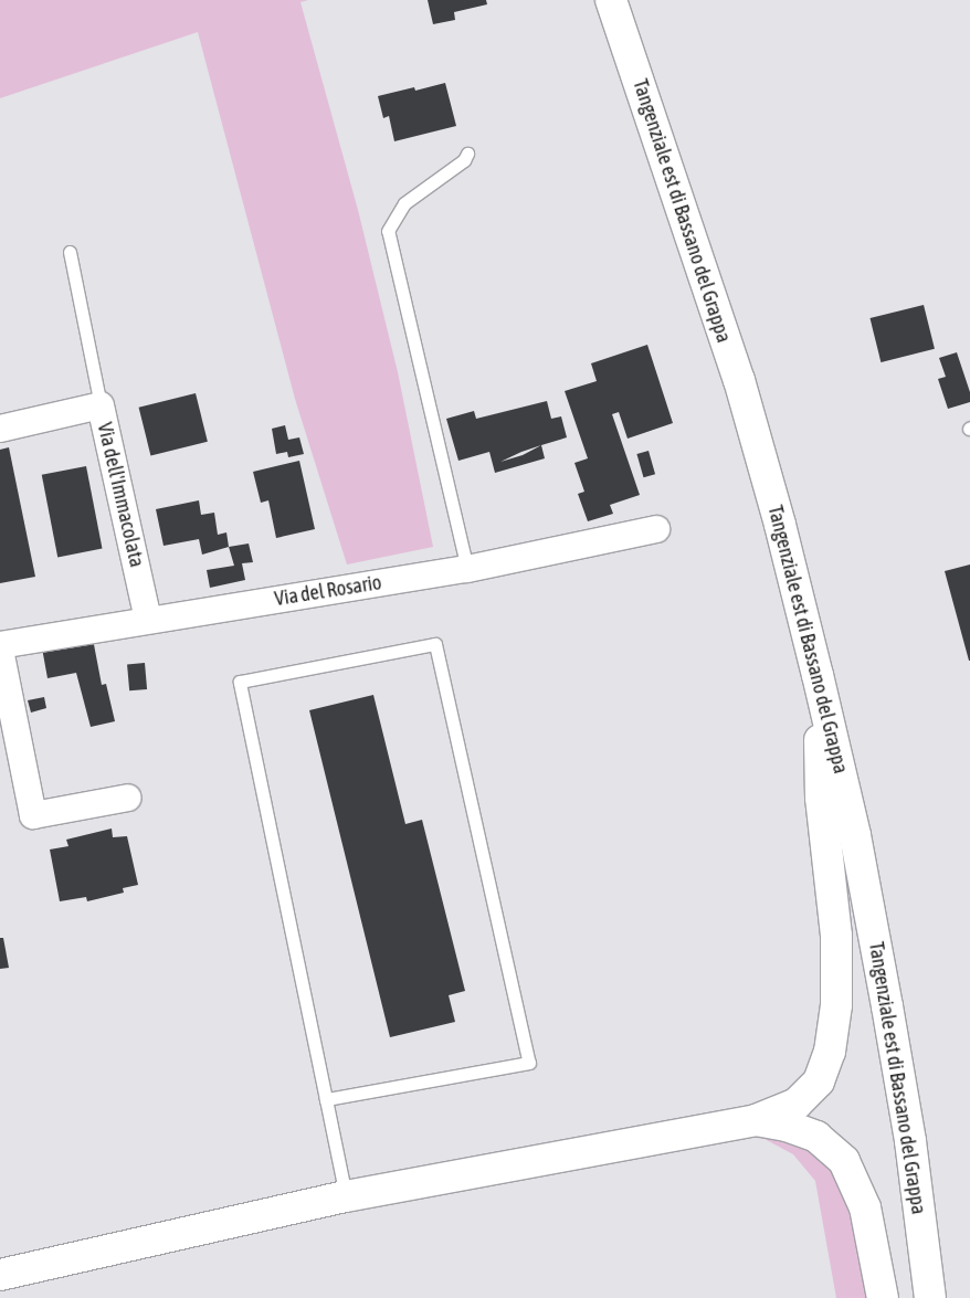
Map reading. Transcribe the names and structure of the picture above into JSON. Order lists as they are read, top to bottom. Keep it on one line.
{"streets":{"highway":["Tangenziale est di Bassano del Grappa"],"street":["Via dell'Immacolata","Via del Rosario"]},"crossings":[["Via dell'Immacolata","Via del Rosario"]]}
